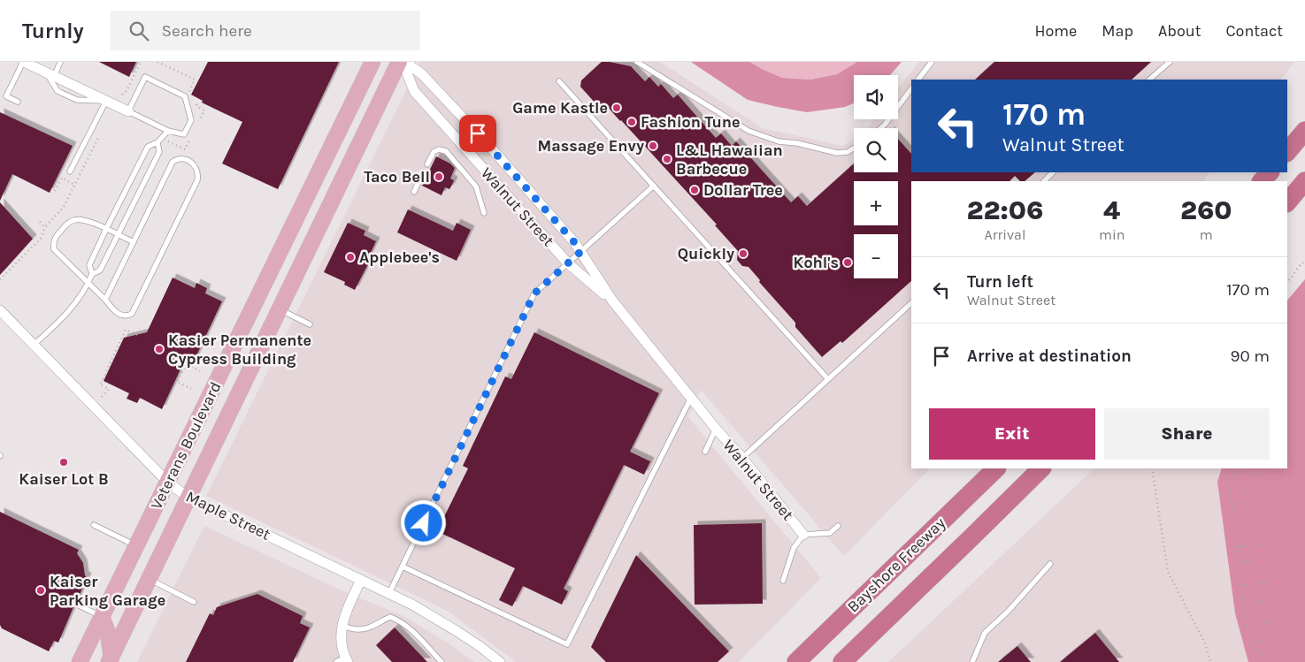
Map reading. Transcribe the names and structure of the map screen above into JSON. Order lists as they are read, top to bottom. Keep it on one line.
{"streets":{"highway":["Bayshore Freeway"],"main road":["Veterans Boulevard"],"street":["Walnut Street","Maple Street"]},"crossings":[["Walnut Street","Veterans Boulevard"],["Veterans Boulevard","Maple Street"]],"places":["Game Kastle","Fashion Tune","Massage Envy","L&L Hawaiian Barbecue","Taco Bell","Dollar Tree","Quickly","Applebee's","Kohl's","Kasier Permanente Cypress Building","Kaiser Lot B","Kaiser Parking Garage"],"page":{"header":"Turnly","search":"Search here","nav":["Home","Map","About","Contact"],"map_buttons":["+","−"],"turn":["170 m","Walnut Street"],"eta":["22:06","Arrival","4","min","260","m"],"list":[{"name":"Turn left","note":"Walnut Street","value":"170 m"},{"name":"Arrive at destination","value":"90 m"}],"buttons":["Exit","Share"]}}
